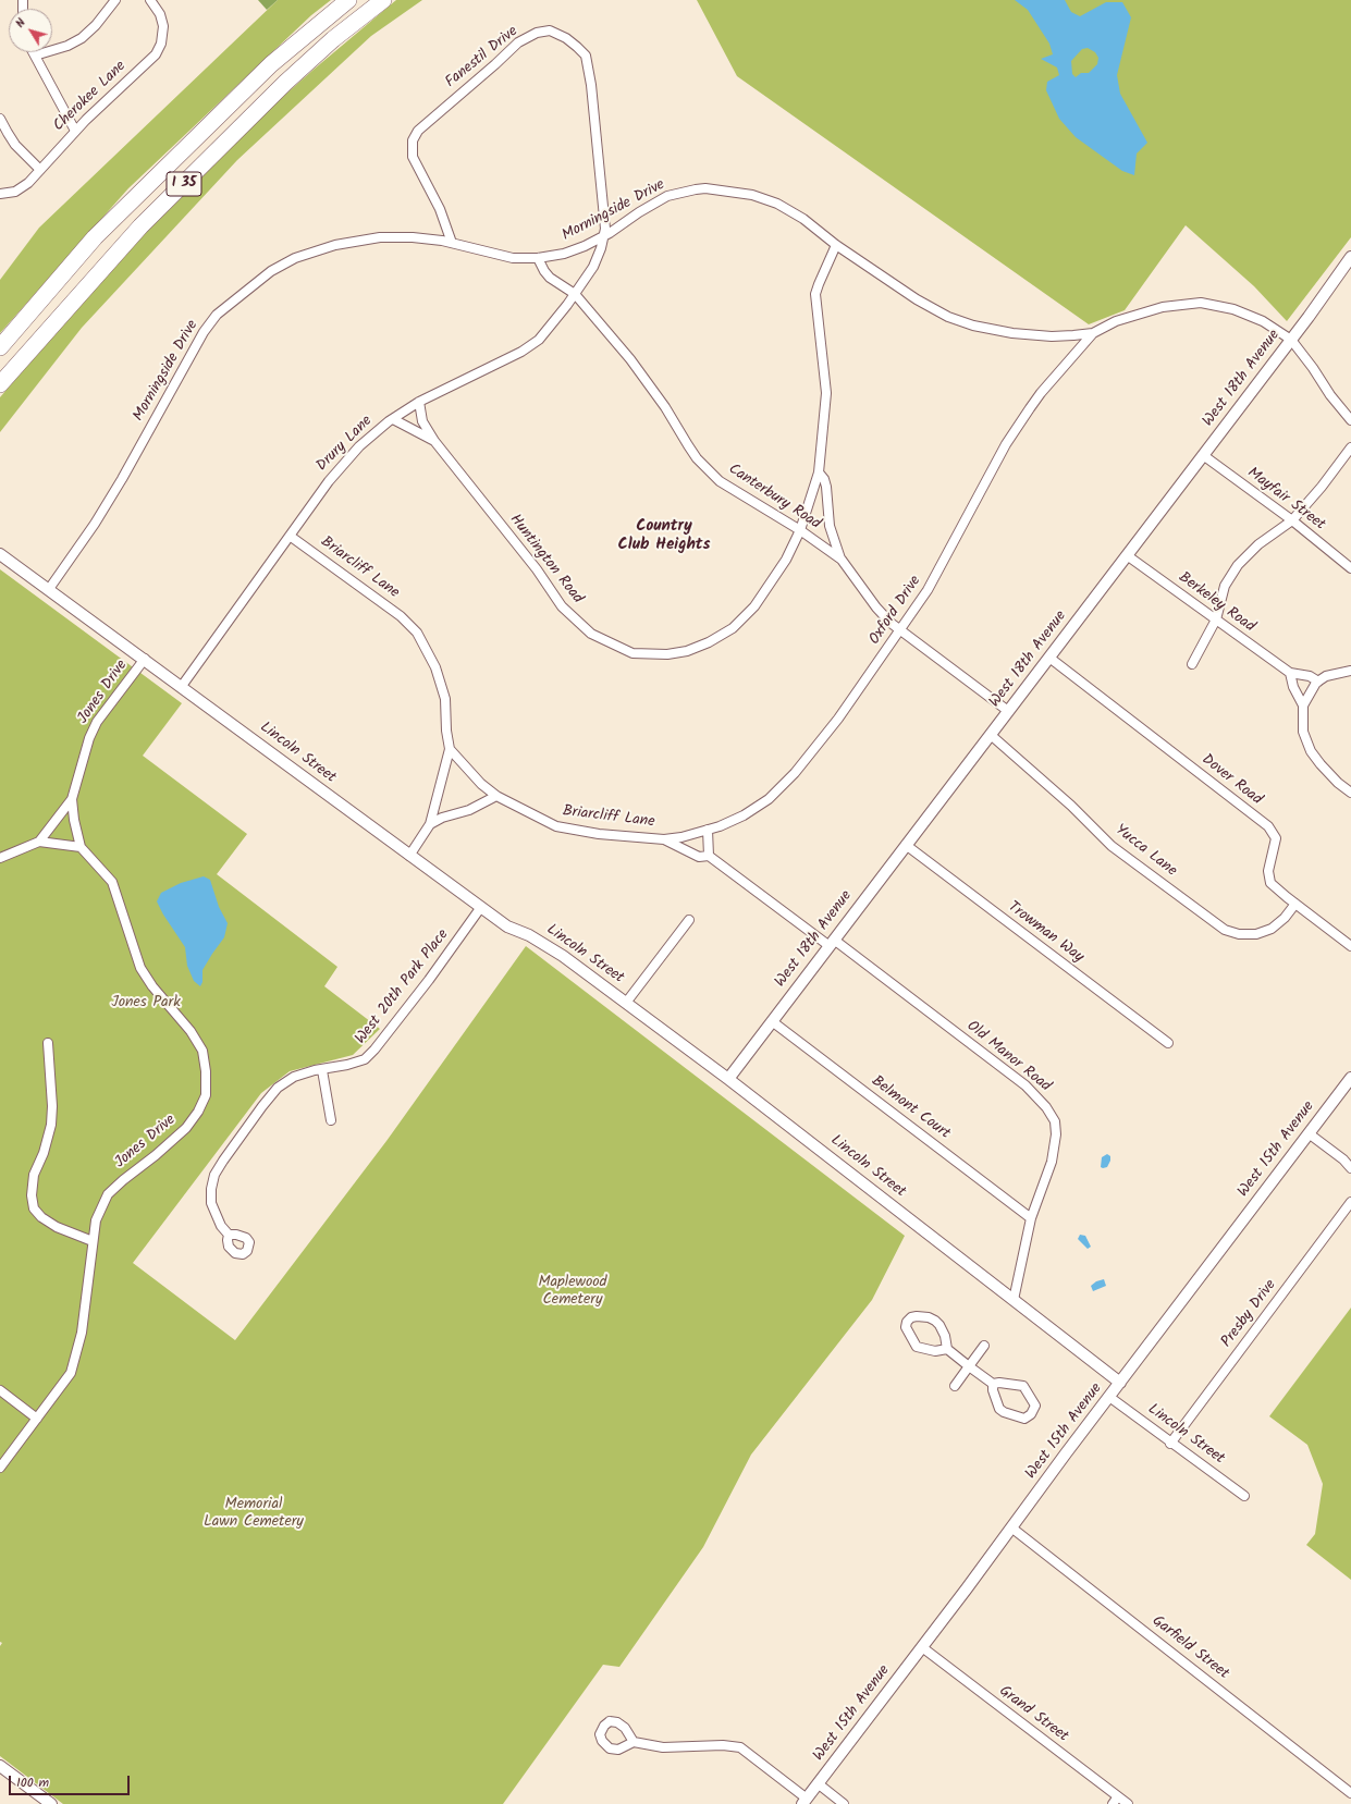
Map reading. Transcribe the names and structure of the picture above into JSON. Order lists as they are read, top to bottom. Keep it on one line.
{"streets":{"highway":["I 35"],"street":["Fanestil Drive","Cherokee Lane","Morningside Drive","West 18th Avenue","Drury Lane","Canterbury Road","Mayfair Street","Huntington Road","Briarcliff Lane","Berkeley Road","Oxford Drive","Jones Drive","Lincoln Street","Dover Road","Yucca Lane","Trowman Way","West 20th Park Place","Old Manor Road","Belmont Court","West 15th Avenue","Presby Drive","Garfield Street","Grand Street"]},"crossings":[["Fanestil Drive","Morningside Drive"],["Fanestil Drive","Drury Lane"],["Morningside Drive","West 18th Avenue"],["Morningside Drive","Drury Lane"],["Morningside Drive","Canterbury Road"],["Morningside Drive","Huntington Road"],["Morningside Drive","Oxford Drive"],["Morningside Drive","Lincoln Street"],["West 18th Avenue","Canterbury Road"],["West 18th Avenue","Mayfair Street"],["West 18th Avenue","Briarcliff Lane"],["West 18th Avenue","Berkeley Road"],["West 18th Avenue","Lincoln Street"],["West 18th Avenue","Dover Road"],["West 18th Avenue","Yucca Lane"],["West 18th Avenue","Trowman Way"],["West 18th Avenue","Old Manor Road"],["West 18th Avenue","Belmont Court"],["Drury Lane","Canterbury Road"],["Drury Lane","Huntington Road"],["Drury Lane","Briarcliff Lane"],["Drury Lane","Lincoln Street"],["Canterbury Road","Huntington Road"],["Canterbury Road","Oxford Drive"],["Briarcliff Lane","Oxford Drive"],["Briarcliff Lane","Old Manor Road"],["Jones Drive","Lincoln Street"],["Lincoln Street","West 20th Park Place"],["Lincoln Street","Old Manor Road"],["Lincoln Street","West 15th Avenue"],["Lincoln Street","Presby Drive"],["Dover Road","Yucca Lane"],["Old Manor Road","Belmont Court"],["West 15th Avenue","Garfield Street"],["West 15th Avenue","Grand Street"]],"districts":["Country Club Heights"],"parks":["Jones Park","Maplewood Cemetery","Memorial Lawn Cemetery"],"scale_bar":"100 m","north":"top left"}
